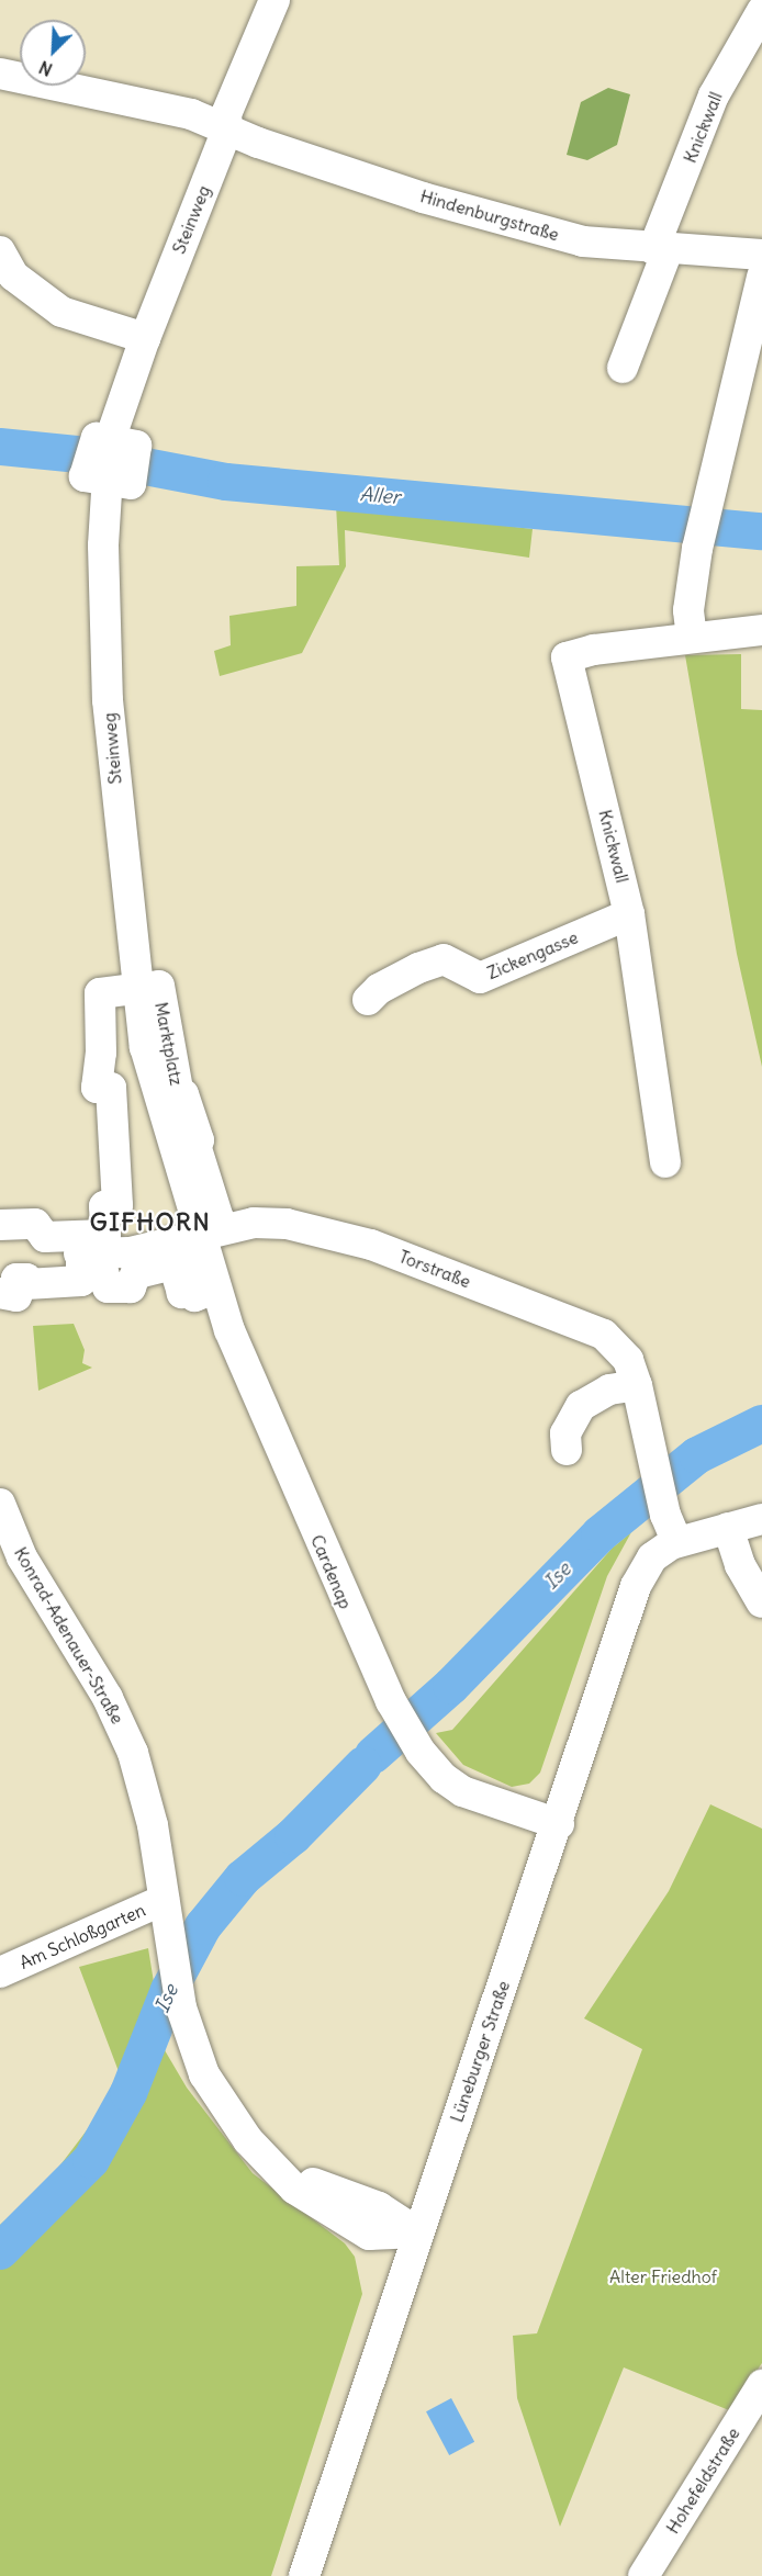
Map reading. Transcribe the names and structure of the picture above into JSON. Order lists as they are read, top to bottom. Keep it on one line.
{"streets":{"street":["Knickwall","Hindenburgstraße","Steinweg","Zickengasse","Marktplatz","Torstraße","Cardenap","Konrad-Adenauer-Straße","Am Schloßgarten","Lüneburger Straße","Hohefeldstraße"]},"crossings":[["Knickwall","Hindenburgstraße"],["Knickwall","Zickengasse"],["Hindenburgstraße","Steinweg"],["Steinweg","Marktplatz"],["Steinweg","Torstraße"],["Steinweg","Cardenap"],["Torstraße","Cardenap"],["Torstraße","Lüneburger Straße"],["Cardenap","Lüneburger Straße"],["Konrad-Adenauer-Straße","Am Schloßgarten"],["Konrad-Adenauer-Straße","Lüneburger Straße"]],"districts":["GIFHORN"],"water":["Aller","Ise"],"parks":["Alter Friedhof"],"north":"bottom left"}
